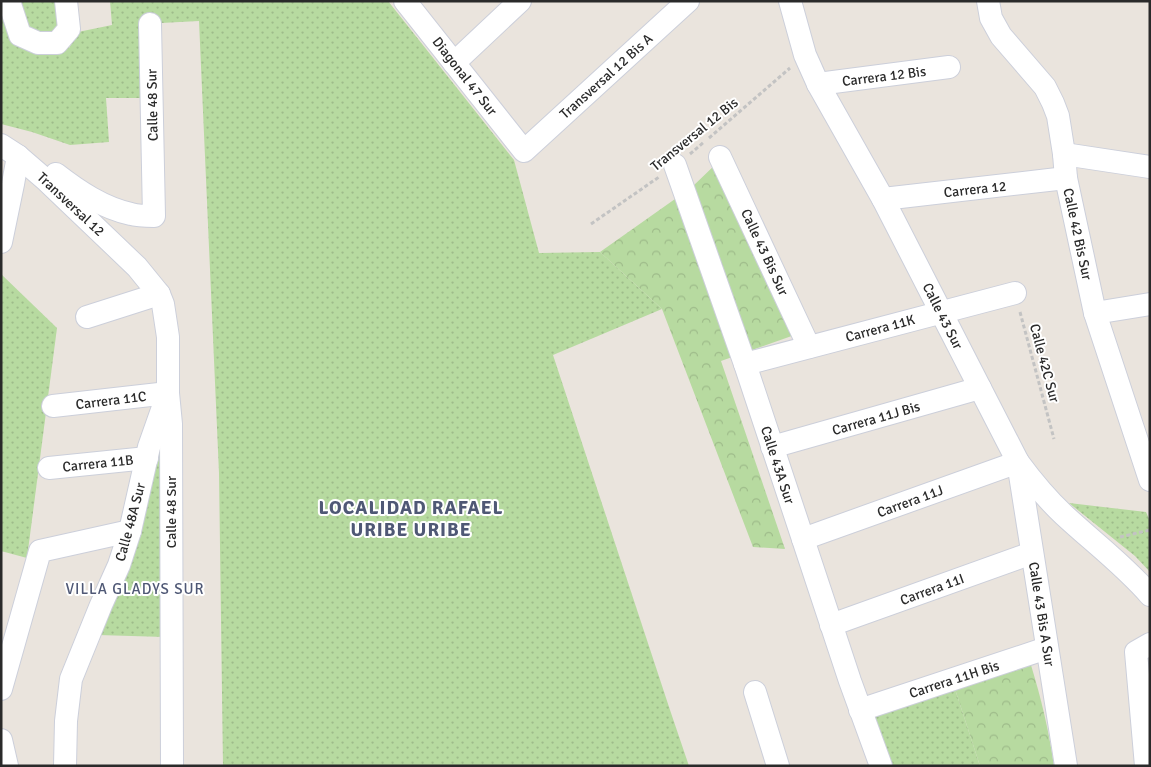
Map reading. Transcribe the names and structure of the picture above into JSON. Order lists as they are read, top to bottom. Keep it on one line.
{"streets":{"street":["Diagonal 47 Sur","Transversal 12 Bis A","Carrera 12 Bis","Calle 48 Sur","Carrera 12","Transversal 12","Calle 42 Bis Sur","Calle 43 Bis Sur","Calle 43 Sur","Carrera 11K","Carrera 11C","Carrera 11J Bis","Carrera 11B","Calle 43A Sur","Carrera 11J","Calle 48A Sur","Carrera 11I","Calle 43 Bis A Sur","Carrera 11H Bis"],"path":["Transversal 12 Bis","Calle 42C Sur"]},"crossings":[["Diagonal 47 Sur","Transversal 12 Bis A"],["Carrera 12 Bis","Calle 43 Sur"],["Calle 48 Sur","Transversal 12"],["Calle 48 Sur","Carrera 11C"],["Calle 48 Sur","Calle 48A Sur"],["Transversal 12 Bis","Calle 43 Sur"],["Transversal 12 Bis","Calle 43A Sur"],["Carrera 12","Calle 42 Bis Sur"],["Carrera 12","Calle 43 Sur"],["Calle 43 Bis Sur","Carrera 11K"],["Calle 43 Sur","Carrera 11K"],["Calle 43 Sur","Carrera 11J Bis"],["Calle 43 Sur","Carrera 11J"],["Calle 43 Sur","Calle 43 Bis A Sur"],["Carrera 11K","Calle 42C Sur"],["Carrera 11K","Calle 43A Sur"],["Carrera 11C","Calle 48A Sur"],["Carrera 11J Bis","Calle 43A Sur"],["Carrera 11B","Calle 48A Sur"],["Calle 43A Sur","Carrera 11J"],["Calle 43A Sur","Carrera 11I"],["Calle 43A Sur","Carrera 11H Bis"],["Carrera 11J","Calle 43 Bis A Sur"],["Carrera 11I","Calle 43 Bis A Sur"],["Calle 43 Bis A Sur","Carrera 11H Bis"]],"districts":["LOCALIDAD RAFAEL URIBE URIBE","VILLA GLADYS SUR"]}
